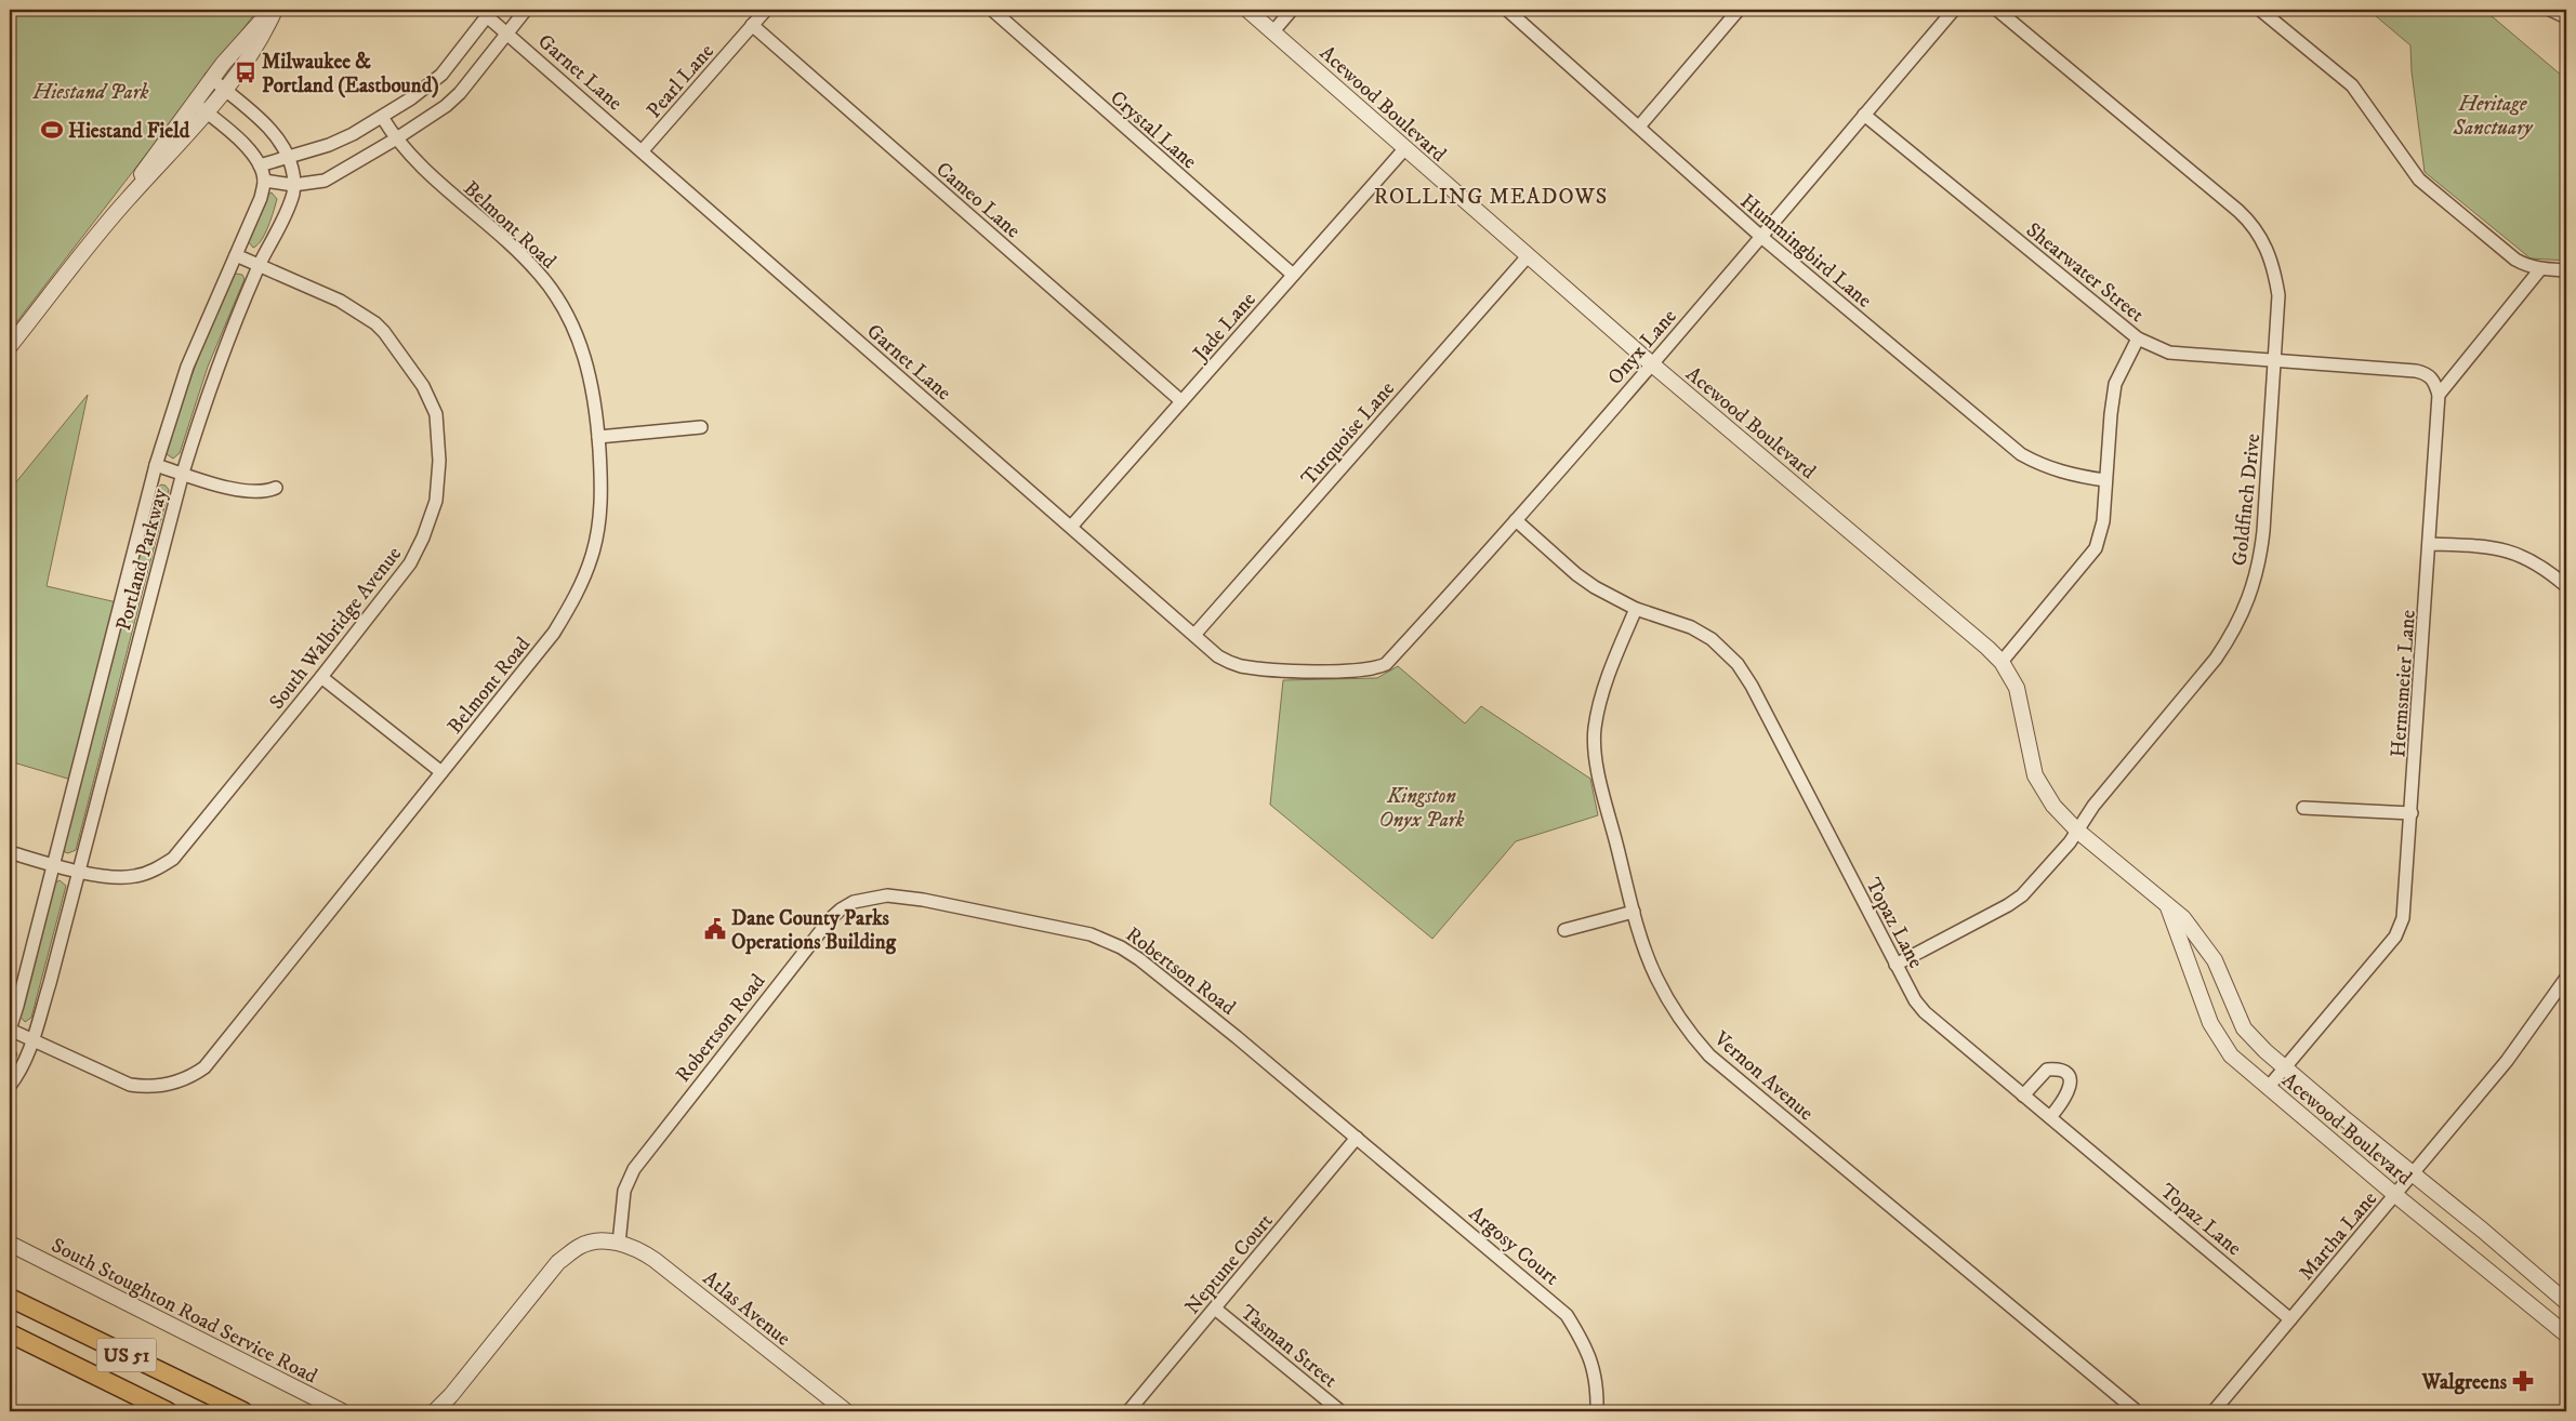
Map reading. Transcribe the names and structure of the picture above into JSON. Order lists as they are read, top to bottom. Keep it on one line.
{"streets":{"main road":["US 51"],"street":["Garnet Lane","Pearl Lane","Acewood Boulevard","Crystal Lane","Cameo Lane","Belmont Road","Hummingbird Lane","Shearwater Street","Jade Lane","Onyx Lane","Turquoise Lane","Goldfinch Drive","Portland Parkway","South Walbridge Avenue","Hermsmeier Lane","Topaz Lane","Robertson Road","Vernon Avenue","Martha Lane","Argosy Court","Neptune Court","Atlas Avenue","South Stoughton Road Service Road","Tasman Street"]},"crossings":[["Garnet Lane","Pearl Lane"],["Garnet Lane","Jade Lane"],["Garnet Lane","Onyx Lane"],["Garnet Lane","Turquoise Lane"],["Pearl Lane","Cameo Lane"],["Acewood Boulevard","Jade Lane"],["Acewood Boulevard","Onyx Lane"],["Acewood Boulevard","Turquoise Lane"],["Acewood Boulevard","Goldfinch Drive"],["Acewood Boulevard","Hermsmeier Lane"],["Acewood Boulevard","Martha Lane"],["Crystal Lane","Jade Lane"],["Cameo Lane","Jade Lane"],["Belmont Road","Portland Parkway"],["Hummingbird Lane","Onyx Lane"],["Shearwater Street","Onyx Lane"],["Shearwater Street","Goldfinch Drive"],["Shearwater Street","Hermsmeier Lane"],["Onyx Lane","Topaz Lane"],["Goldfinch Drive","Topaz Lane"],["Portland Parkway","South Walbridge Avenue"],["Topaz Lane","Vernon Avenue"],["Topaz Lane","Martha Lane"],["Robertson Road","Argosy Court"],["Robertson Road","Neptune Court"],["Robertson Road","Atlas Avenue"],["Argosy Court","Neptune Court"],["Neptune Court","Tasman Street"]],"districts":["ROLLING MEADOWS"],"parks":["Hiestand Park","Heritage Sanctuary","Kingston Onyx Park"],"places":{"bus stop":["Milwaukee & Portland (Eastbound)"],"sports":["Hiestand Field"],"public building":["Dane County Parks Operations Building"],"pharmacy":["Walgreens"]}}
